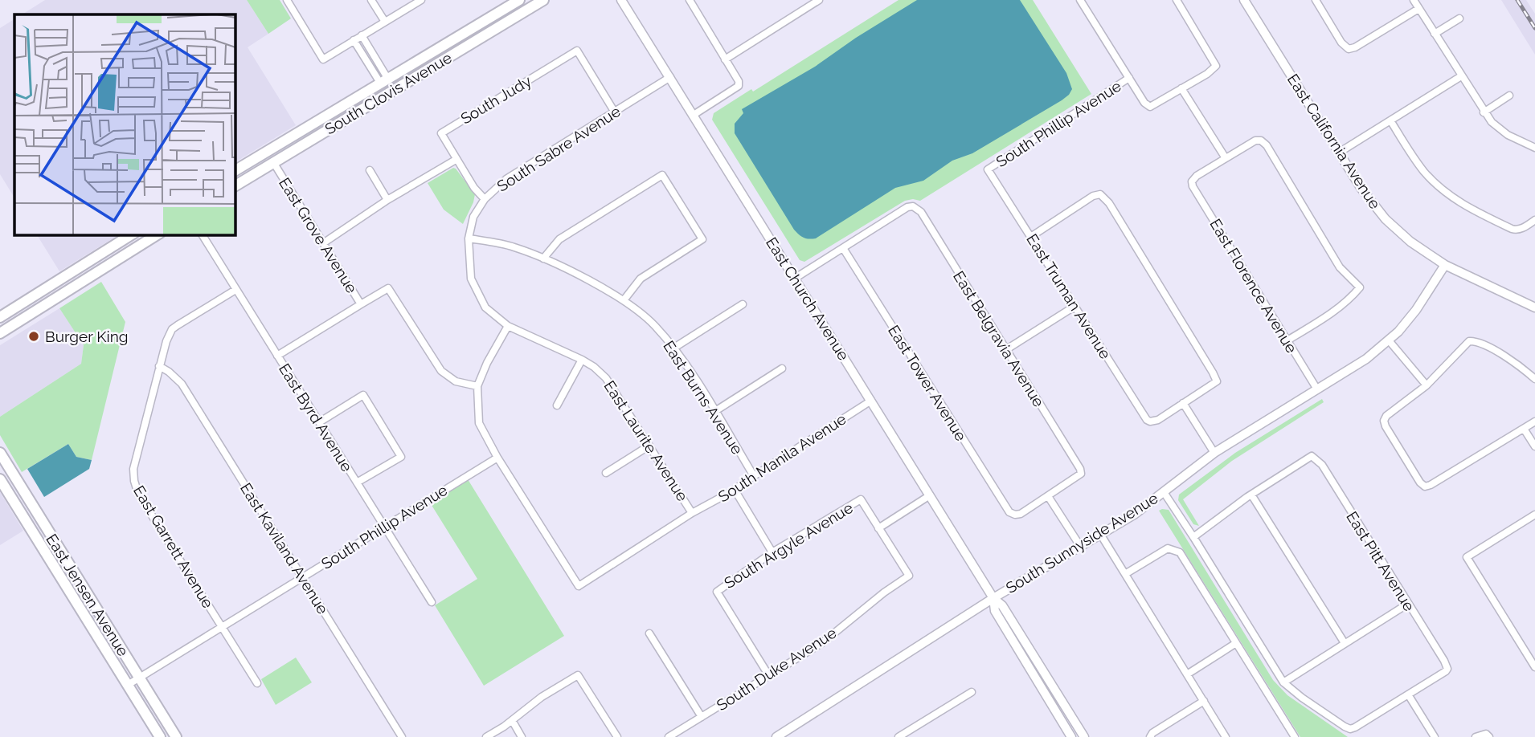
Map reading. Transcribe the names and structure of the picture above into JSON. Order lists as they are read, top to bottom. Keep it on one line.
{"streets":{"main road":["South Clovis Avenue","East Jensen Avenue"],"street":["South Judy","South Phillip Avenue","East California Avenue","South Sabre Avenue","East Grove Avenue","East Florence Avenue","East Truman Avenue","East Church Avenue","East Belgravia Avenue","East Tower Avenue","East Burns Avenue","East Byrd Avenue","East Laurite Avenue","South Manila Avenue","South Sunnyside Avenue","South Argyle Avenue","East Garrett Avenue","East Kaviland Avenue","East Pitt Avenue","South Duke Avenue"]},"crossings":[["South Clovis Avenue","East Grove Avenue"],["South Judy","South Sabre Avenue"],["South Phillip Avenue","East Truman Avenue"],["South Phillip Avenue","East Byrd Avenue"],["South Phillip Avenue","South Manila Avenue"],["South Phillip Avenue","East Garrett Avenue"],["South Phillip Avenue","East Kaviland Avenue"],["South Phillip Avenue","East Jensen Avenue"],["East California Avenue","South Sunnyside Avenue"],["South Sabre Avenue","East Church Avenue"],["South Sabre Avenue","East Burns Avenue"],["South Sabre Avenue","East Laurite Avenue"],["East Florence Avenue","South Sunnyside Avenue"],["East Church Avenue","South Manila Avenue"],["East Church Avenue","South Sunnyside Avenue"],["East Belgravia Avenue","East Tower Avenue"],["East Burns Avenue","East Laurite Avenue"],["East Burns Avenue","South Manila Avenue"],["East Byrd Avenue","East Garrett Avenue"],["East Laurite Avenue","South Manila Avenue"],["South Argyle Avenue","South Duke Avenue"],["East Garrett Avenue","East Kaviland Avenue"]],"places":["Burger King"]}
